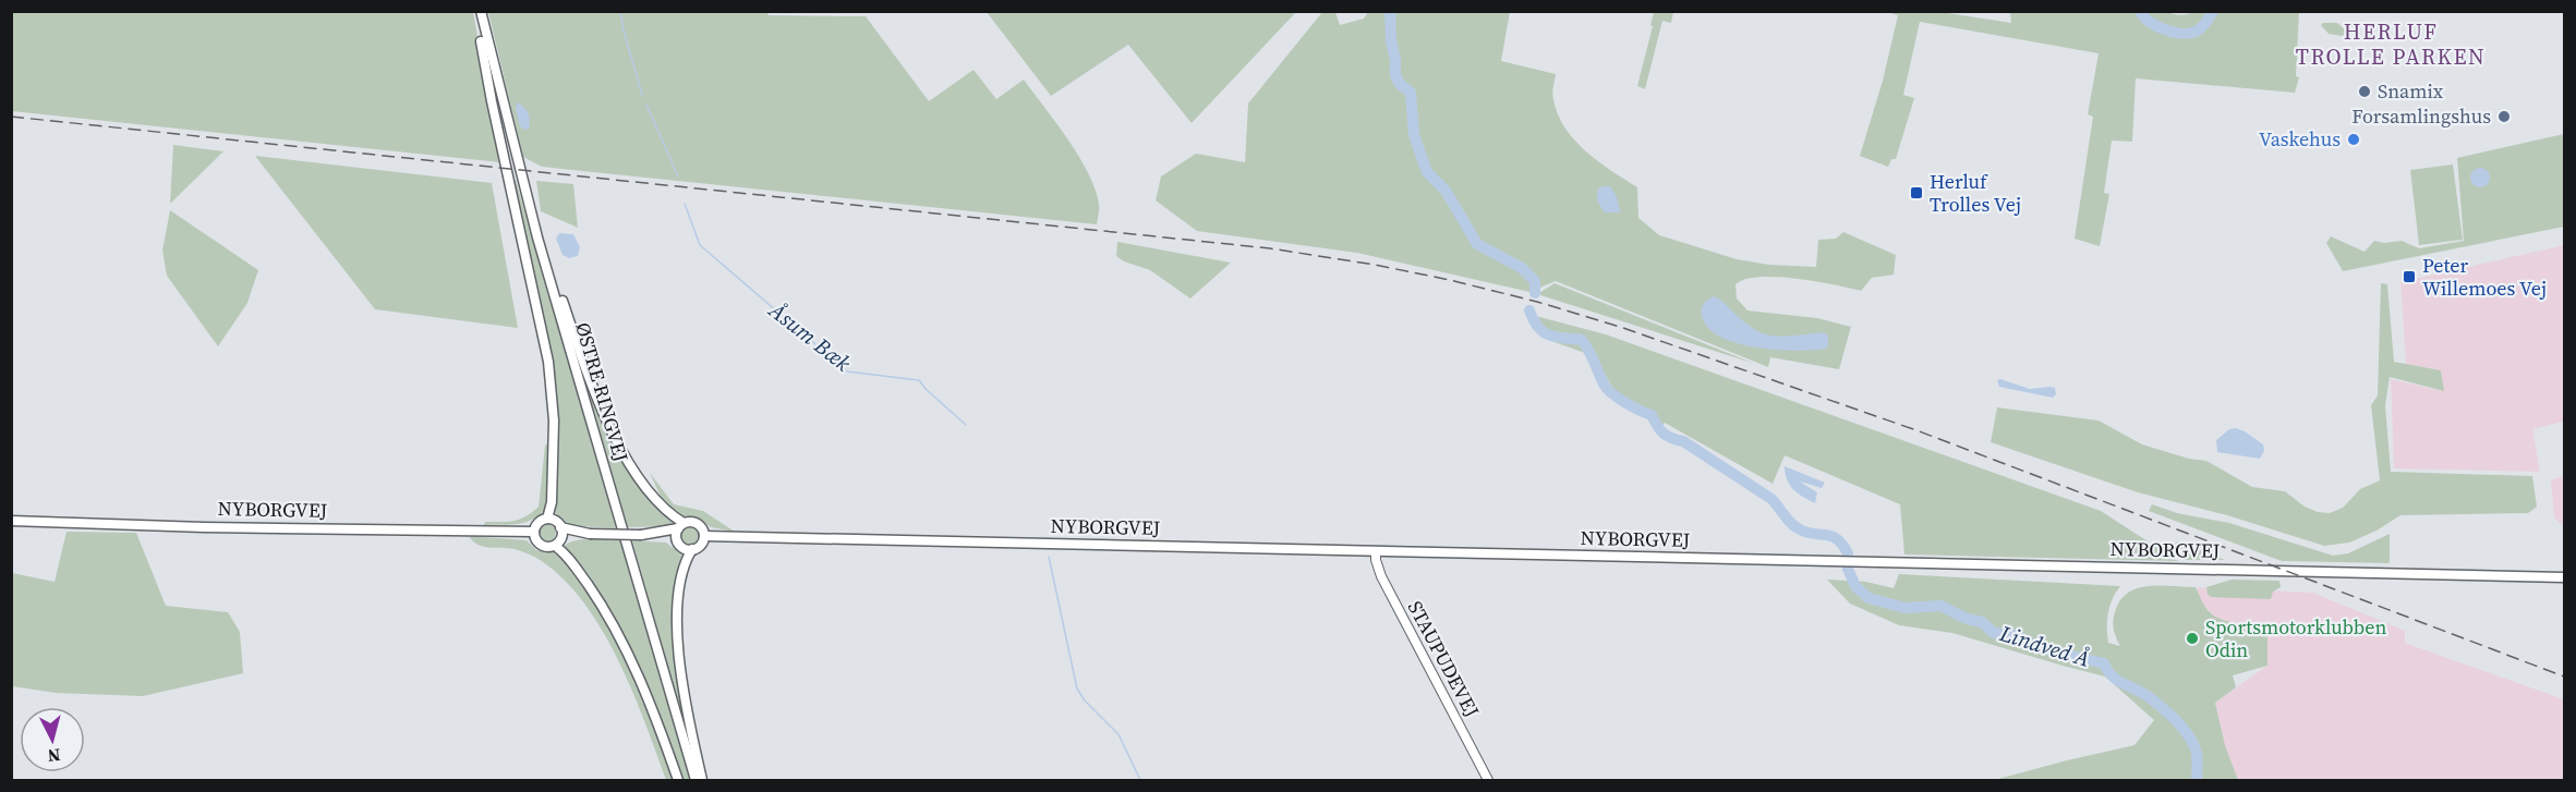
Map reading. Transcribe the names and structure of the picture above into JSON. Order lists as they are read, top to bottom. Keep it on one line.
{"streets":{"main road":["ØSTRE RINGVEJ","NYBORGVEJ"],"street":["STAUPUDEVEJ"]},"crossings":[["NYBORGVEJ","STAUPUDEVEJ"]],"districts":["HERLUF TROLLE PARKEN"],"water":["Åsum Bæk","Lindved Å"],"places":{"other":["Snamix","Forsamlingshus","Vaskehus","Sportsmotorklubben Odin"],"transit":["Herluf Trolles Vej","Peter Willemoes Vej"]},"north":"bottom"}
